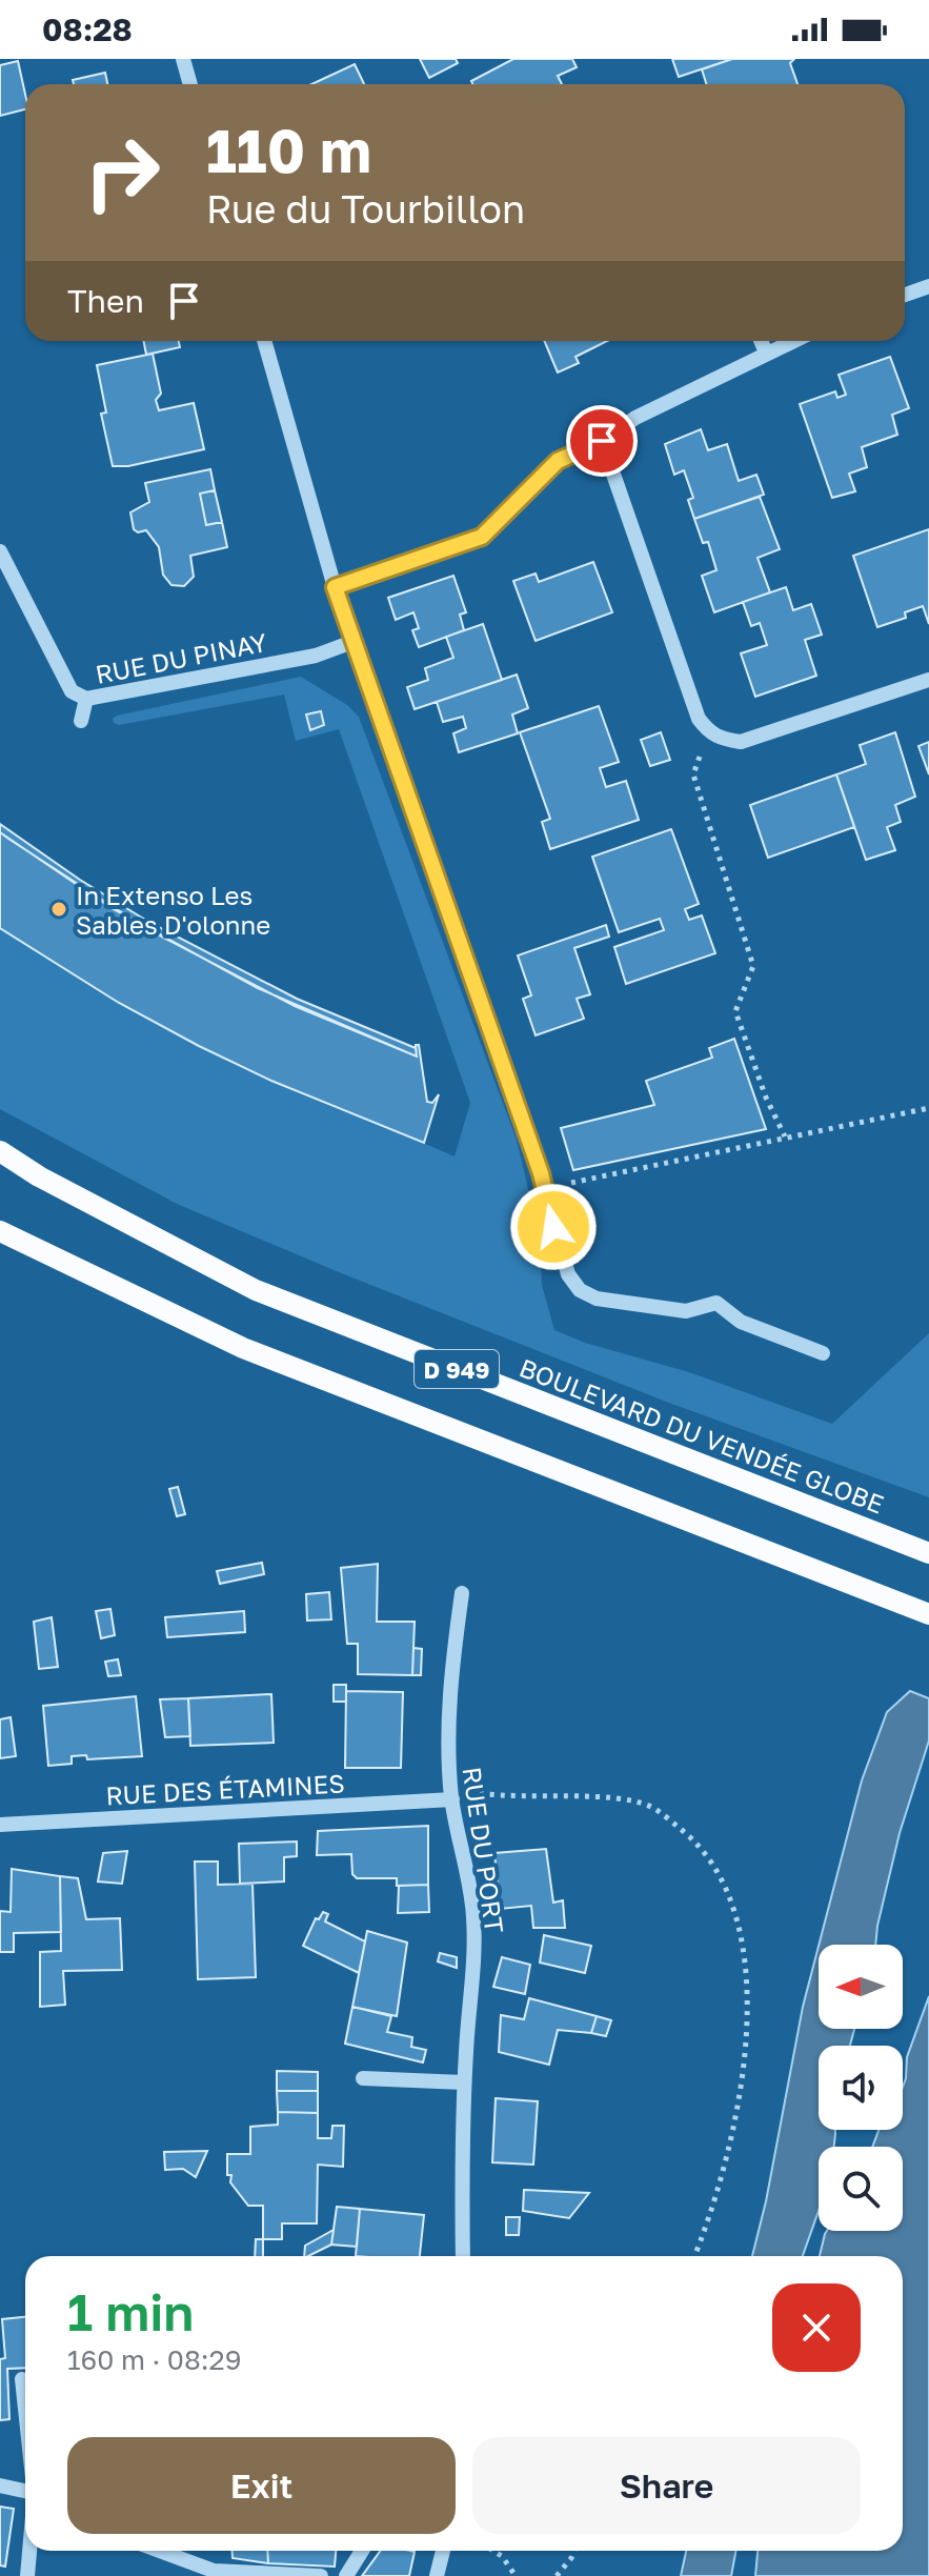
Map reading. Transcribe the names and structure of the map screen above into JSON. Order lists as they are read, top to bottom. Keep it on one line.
{"streets":{"main road":["D 949","BOULEVARD DU VENDÉE GLOBE"],"street":["RUE DU PINAY","RUE DES ÉTAMINES","RUE DU PORT"]},"crossings":[["RUE DES ÉTAMINES","RUE DU PORT"]],"places":["In Extenso Les Sables D'olonne"],"north":"left","page":{"status":"08:28","turn":["110 m","Rue du Tourbillon"],"then":"Then","heading":["1 min","160 m · 08:29"],"buttons":["Exit","Share"]}}
